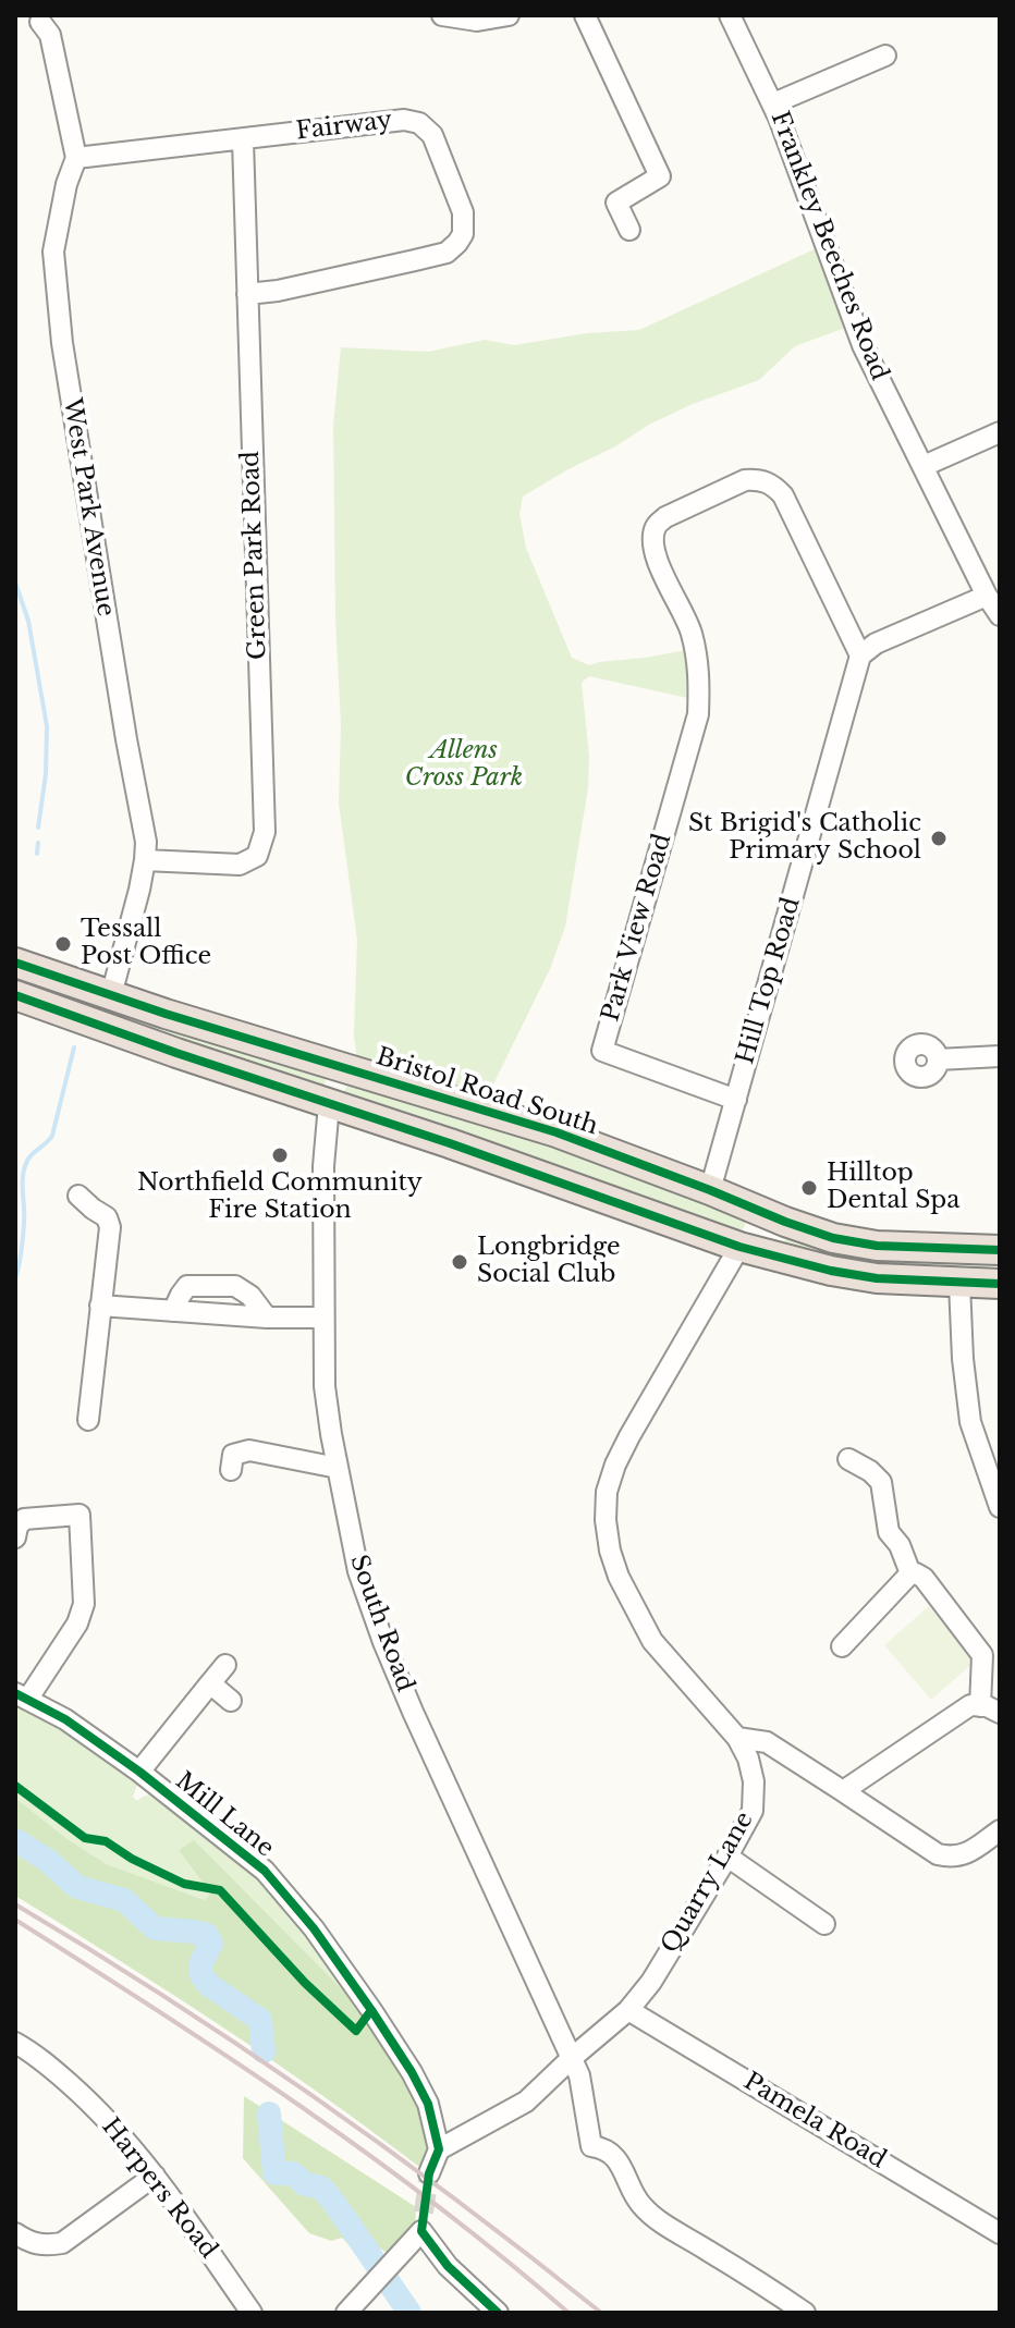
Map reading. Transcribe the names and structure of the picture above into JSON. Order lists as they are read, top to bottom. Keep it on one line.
{"streets":{"highway":["Bristol Road South"],"street":["Fairway","Frankley Beeches Road","West Park Avenue","Green Park Road","Park View Road","Hill Top Road","South Road","Mill Lane","Quarry Lane","Pamela Road","Harpers Road"]},"crossings":[["Fairway","West Park Avenue"],["Fairway","Green Park Road"],["West Park Avenue","Green Park Road"],["West Park Avenue","Bristol Road South"],["Park View Road","Hill Top Road"],["Hill Top Road","Bristol Road South"],["South Road","Quarry Lane"],["Mill Lane","Quarry Lane"],["Quarry Lane","Pamela Road"]],"parks":["Allens Cross Park"],"places":["St Brigid's Catholic Primary School","Tessall Post Office","Northfield Community Fire Station","Hilltop Dental Spa","Longbridge Social Club"]}
